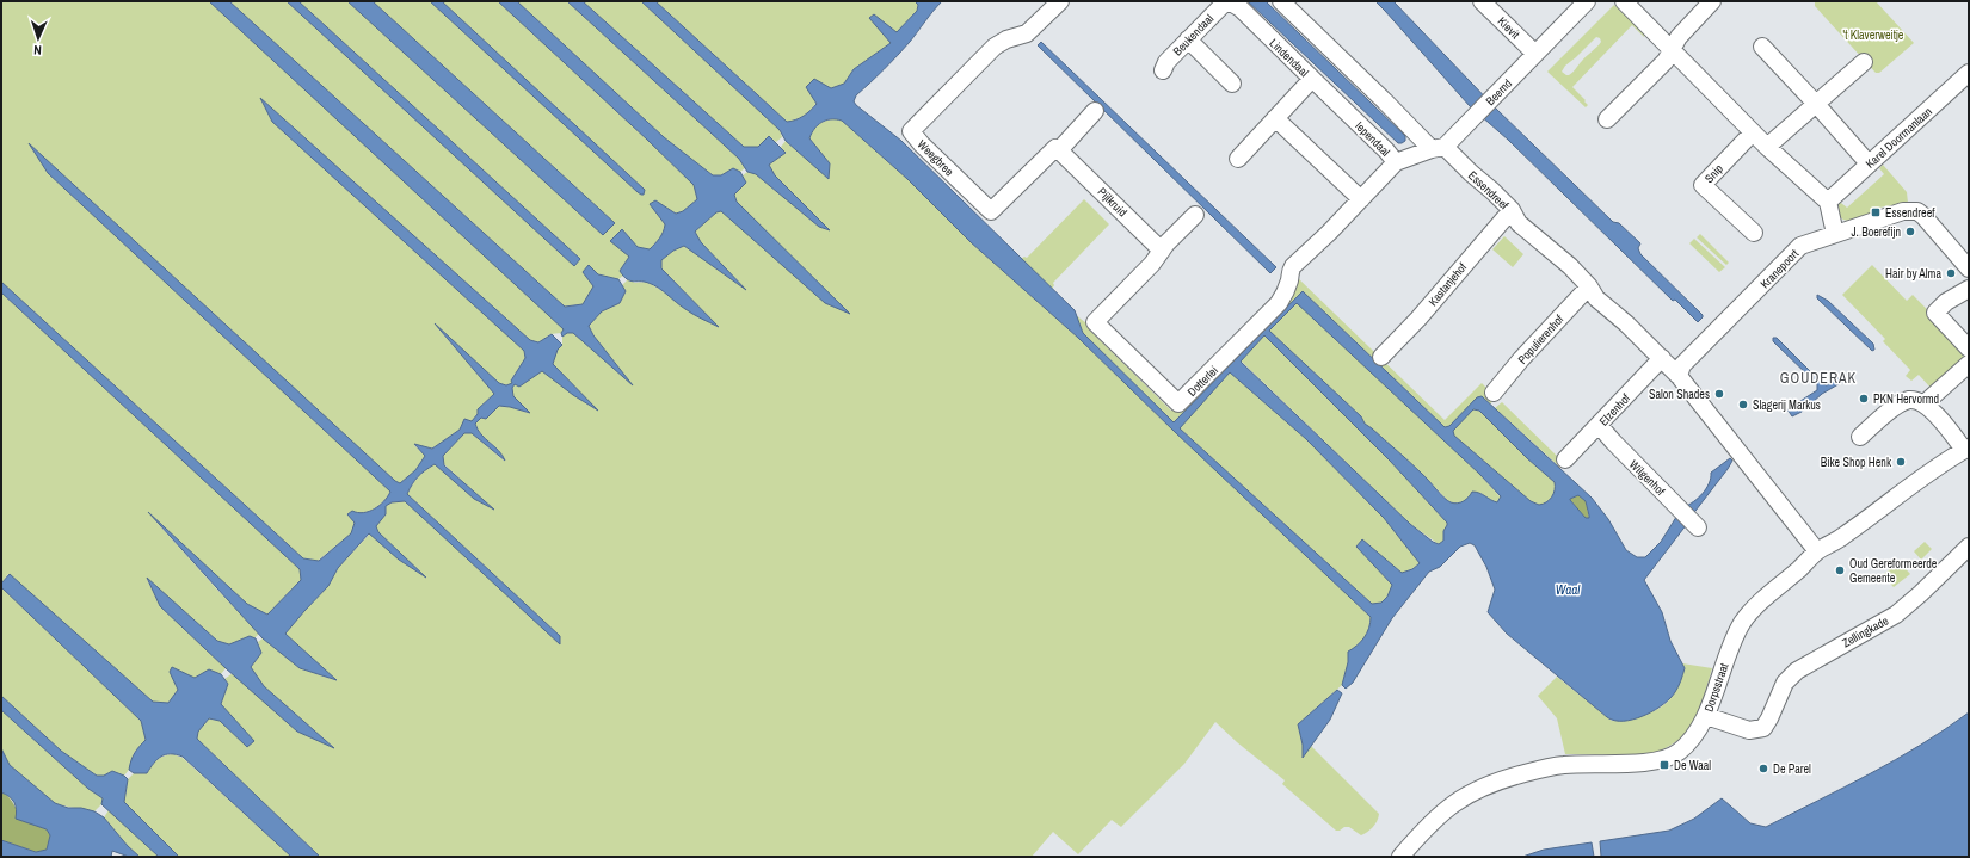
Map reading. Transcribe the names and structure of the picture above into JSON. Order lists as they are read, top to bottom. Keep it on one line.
{"streets":{"street":["Kievit","Beukendaal","Lindendaal","Beemd","Karel Doormanlaan","Iependaal","Weegbree","Snip","Essendreef","Pijlkruid","Kranepoort","Kastanjehof","Populierenhof","Dotterlei","Elzenhof","Wilgenhof","Zellingkade","Dorpsstraat"]},"crossings":[["Kievit","Beemd"],["Beukendaal","Lindendaal"],["Lindendaal","Iependaal"],["Beemd","Iependaal"],["Beemd","Essendreef"],["Iependaal","Dotterlei"],["Weegbree","Pijlkruid"],["Essendreef","Kranepoort"],["Essendreef","Kastanjehof"],["Essendreef","Populierenhof"],["Essendreef","Elzenhof"],["Essendreef","Dorpsstraat"],["Pijlkruid","Dotterlei"],["Elzenhof","Wilgenhof"],["Zellingkade","Dorpsstraat"]],"districts":["GOUDERAK"],"water":["Waal"],"parks":["'t Klaverweitje"],"places":{"transit":["Essendreef","De Waal"],"other":["J. Boerefijn","Hair by Alma","Salon Shades","PKN Hervormd","Slagerij Markus","Bike Shop Henk","Oud Gereformeerde Gemeente","De Parel"]},"north":"bottom"}
